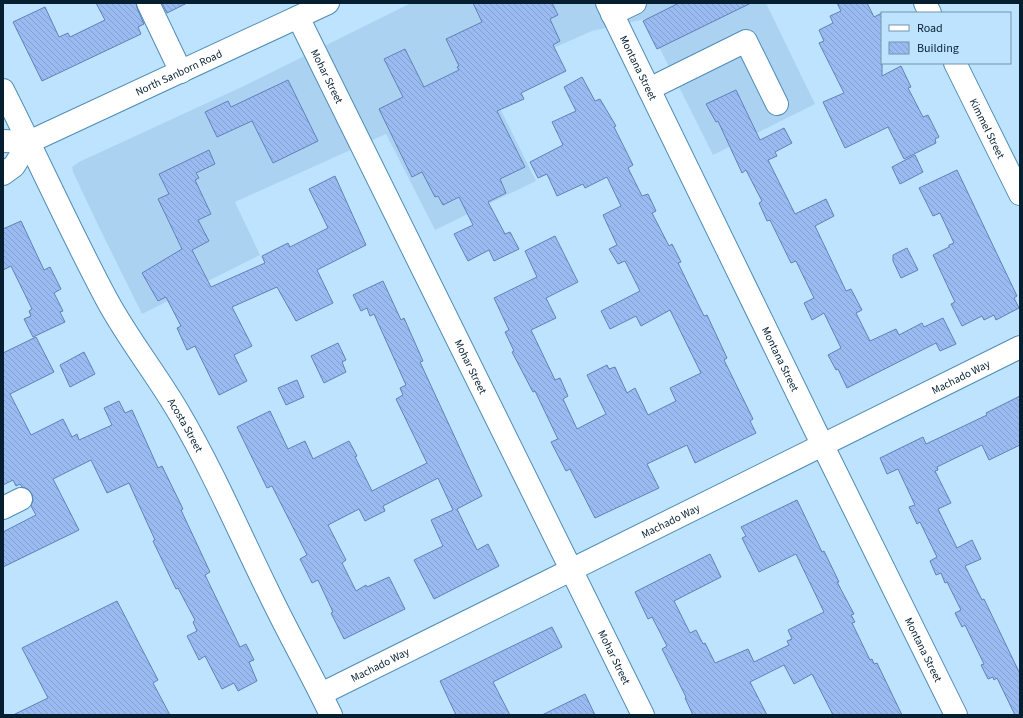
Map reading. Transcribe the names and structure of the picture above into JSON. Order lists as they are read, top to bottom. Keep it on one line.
{"streets":{"street":["Montana Street","North Sanborn Road","Mohar Street","Kimmel Street","Machado Way","Acosta Street"]},"crossings":[["Montana Street","Machado Way"],["North Sanborn Road","Mohar Street"],["North Sanborn Road","Acosta Street"],["Mohar Street","Machado Way"],["Machado Way","Acosta Street"]],"legend":["Road","Building"]}
